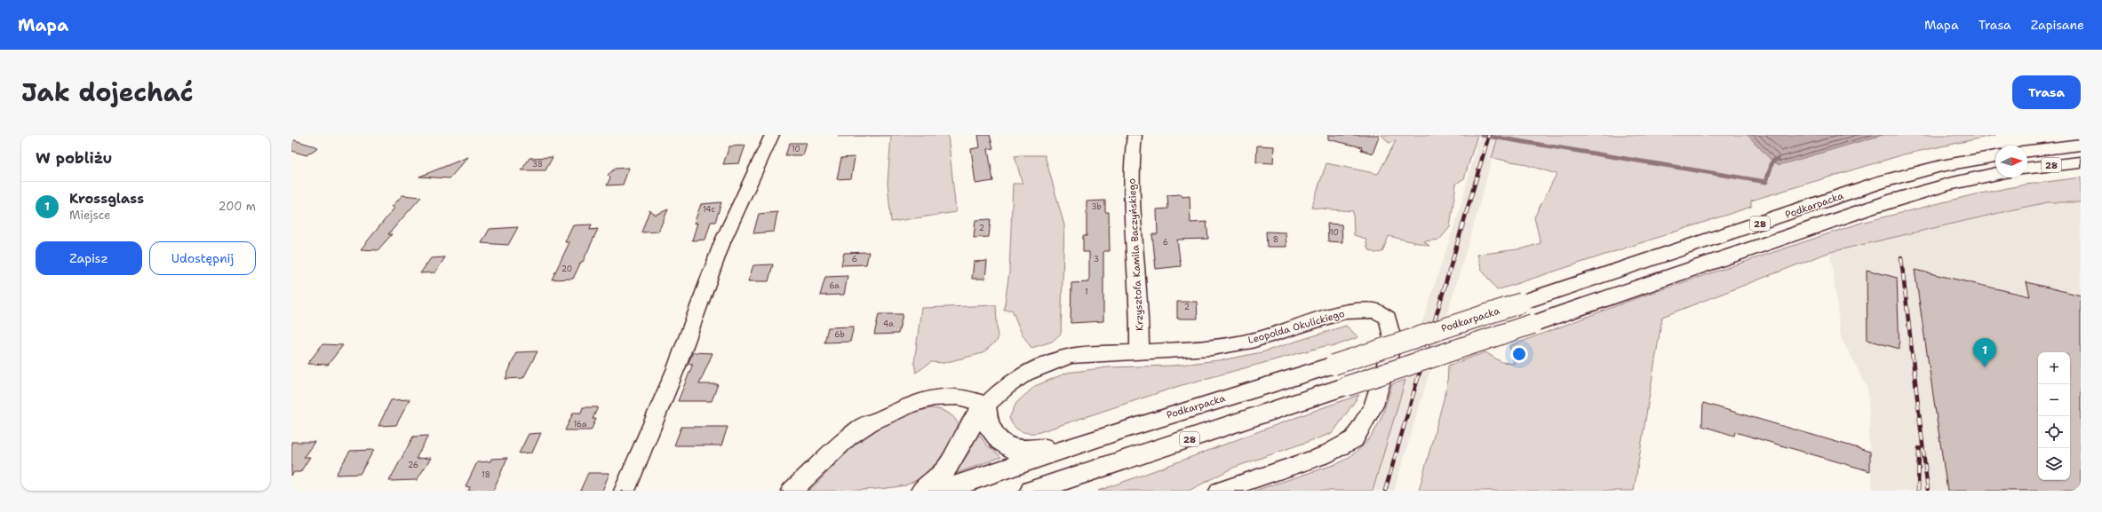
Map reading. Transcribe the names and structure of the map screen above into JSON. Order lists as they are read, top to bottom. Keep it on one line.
{"streets":{"main road":["28","Podkarpacka"],"street":["Krzysztofa Kamila Baczyńskiego","Leopolda Okulickiego"]},"crossings":[["Krzysztofa Kamila Baczyńskiego","Leopolda Okulickiego"]],"house_numbers":["10","38","3b","14c","2","10","8","6","6","3","20","6a","1","2","4a","6b","16a","26","18"],"north":"right","page":{"header":"Mapa","nav":["Mapa","Trasa","Zapisane"],"title":"Jak dojechać","buttons":["Trasa",["Zapisz","Udostępnij"]],"heading":"W pobliżu","list":[{"mark":"1","name":"Krossglass","note":"Miejsce","value":"200 m"}],"pins":"1","map_buttons":["+","−"]}}
